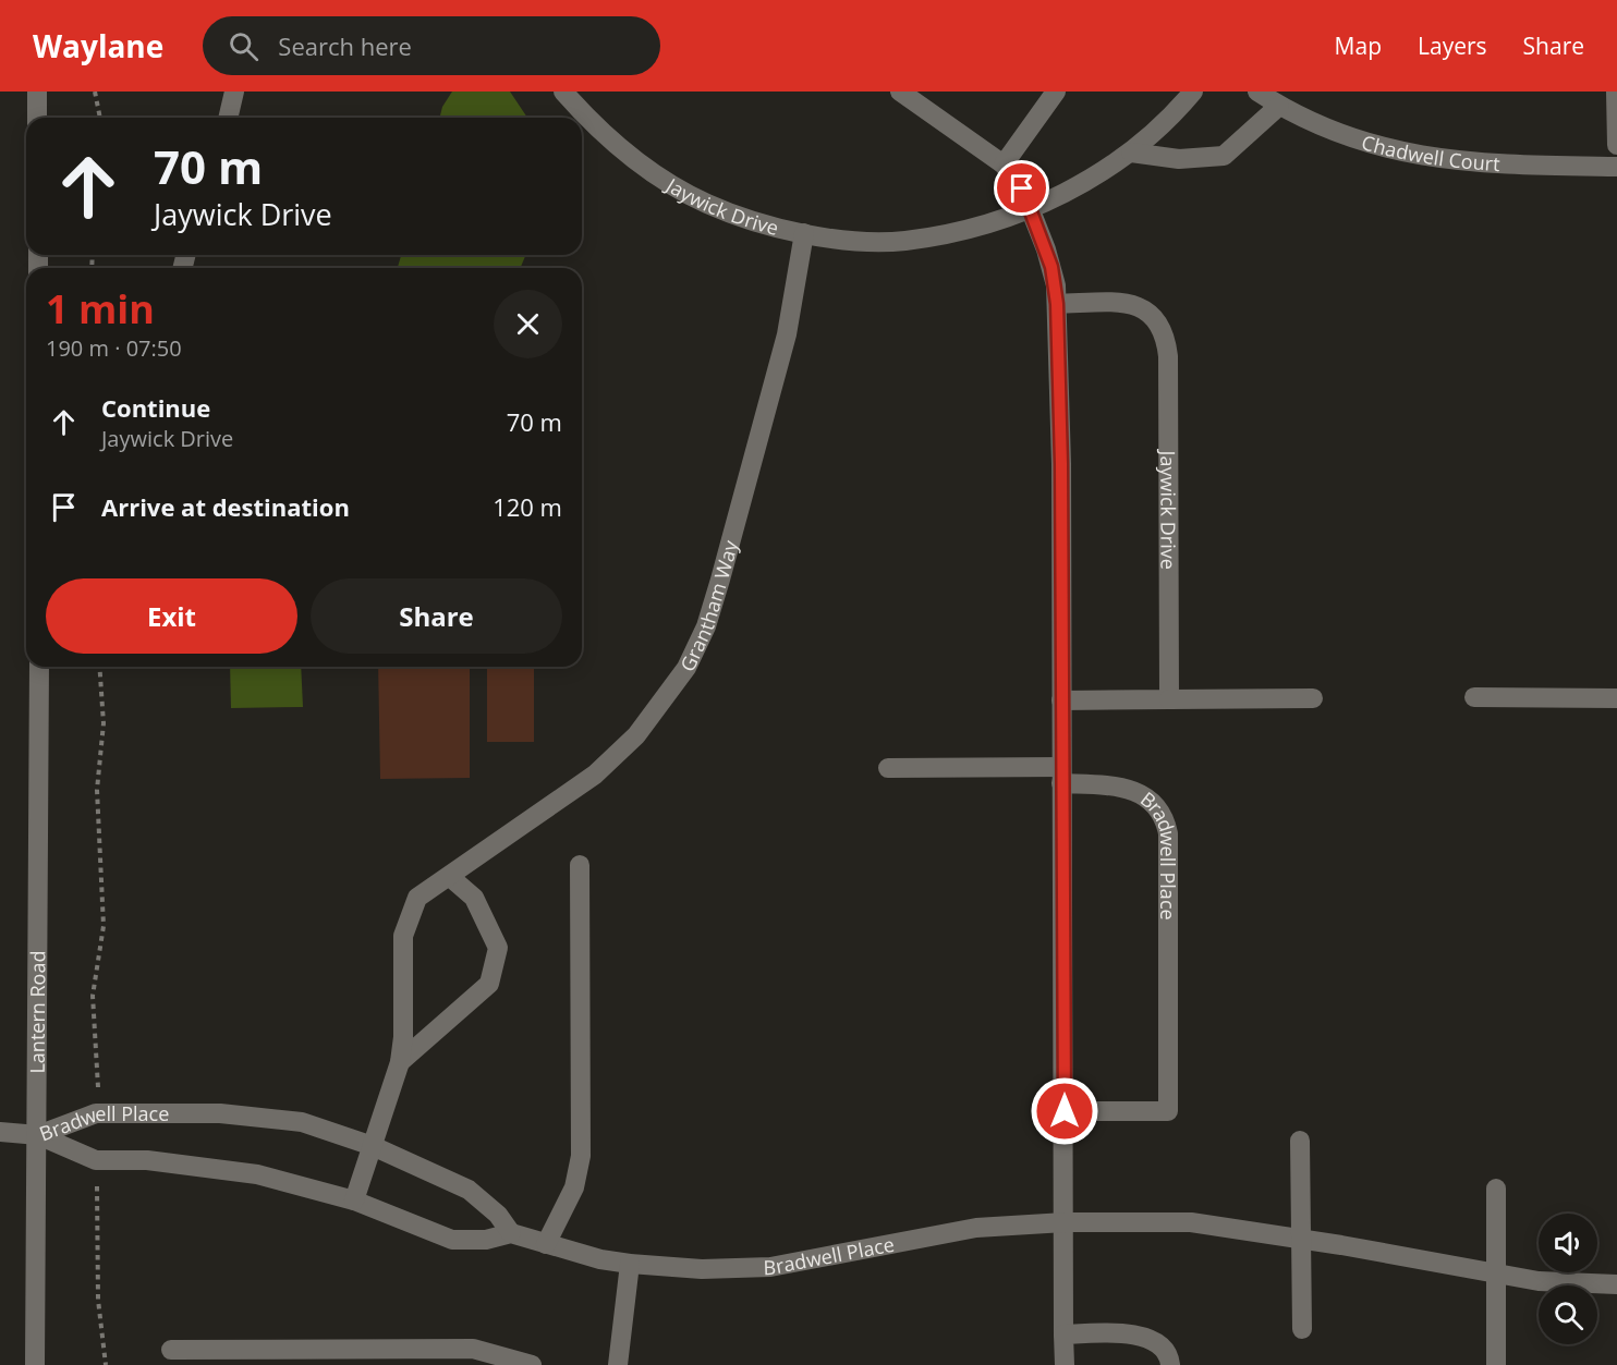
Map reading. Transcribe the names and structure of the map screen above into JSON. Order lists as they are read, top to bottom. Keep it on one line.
{"streets":{"street":["Chadwell Court","Jaywick Drive","Grantham Way","Bradwell Place","Lantern Road"]},"crossings":[["Jaywick Drive","Grantham Way"],["Grantham Way","Bradwell Place"],["Bradwell Place","Lantern Road"]],"page":{"header":"Waylane","search":"Search here","nav":["Map","Layers","Share"],"turn":["70 m","Jaywick Drive"],"heading":["1 min","190 m · 07:50"],"list":[{"name":"Continue","note":"Jaywick Drive","value":"70 m"},{"name":"Arrive at destination","value":"120 m"}],"buttons":["Exit","Share"]}}
